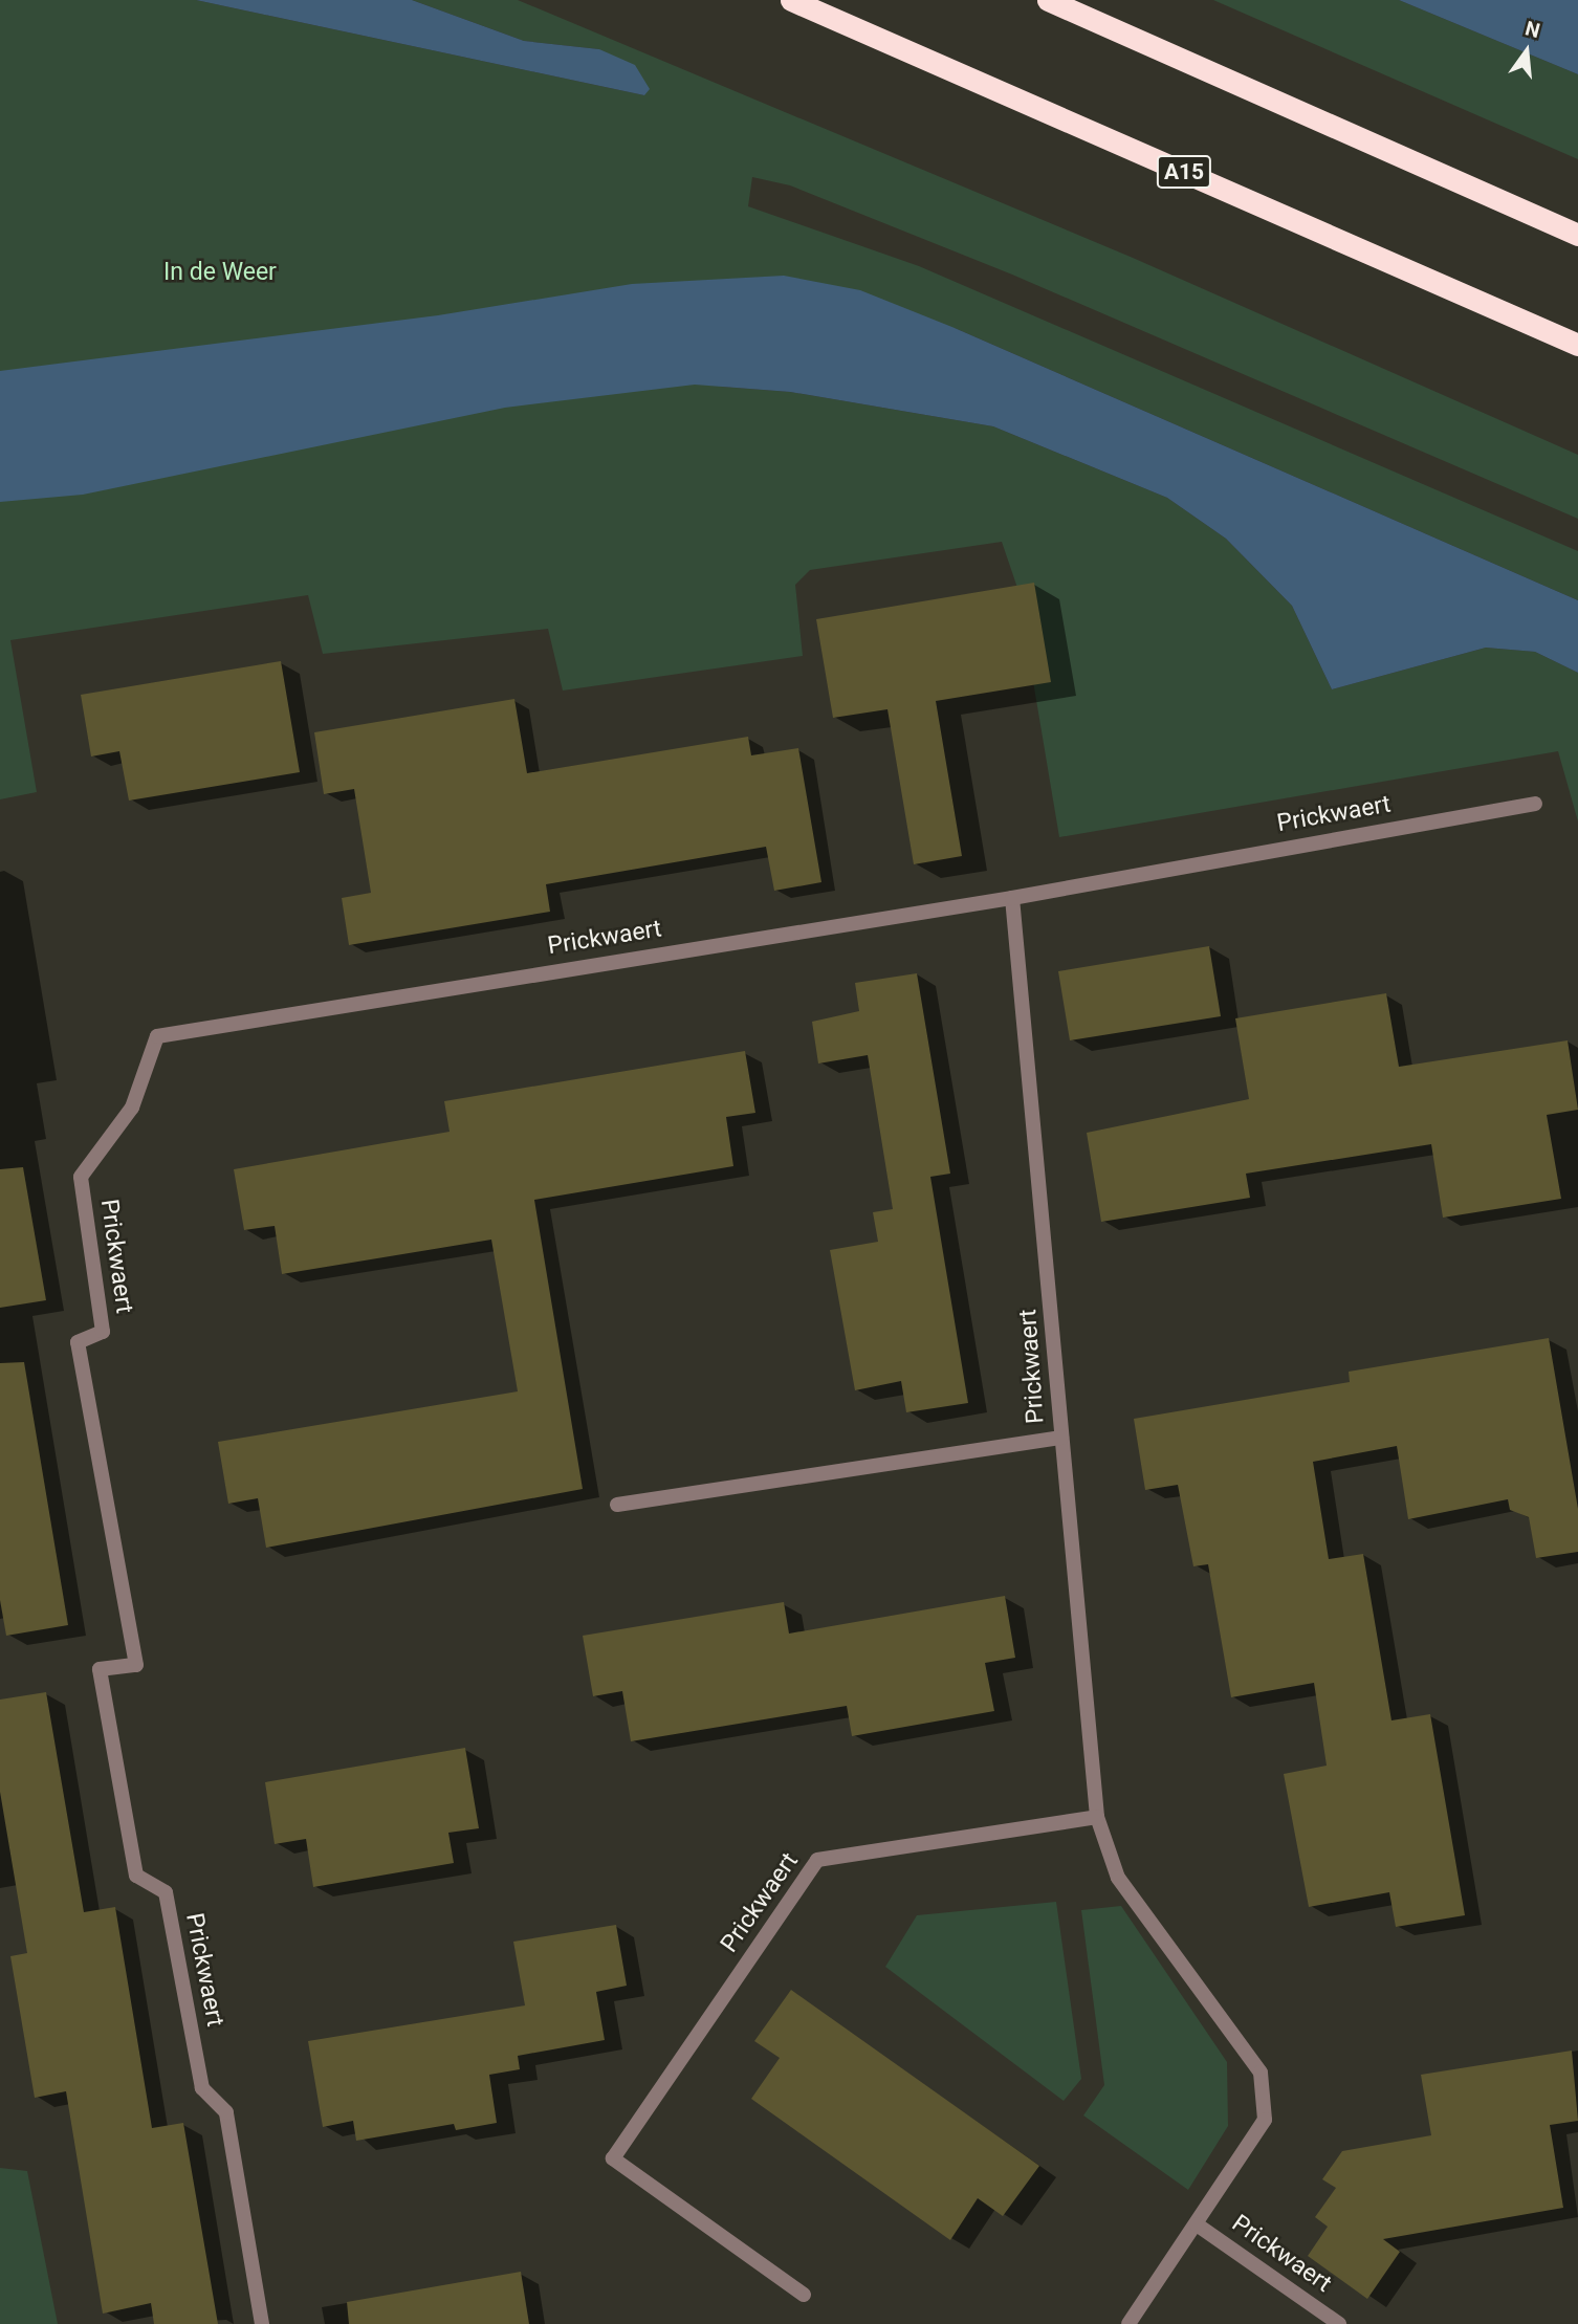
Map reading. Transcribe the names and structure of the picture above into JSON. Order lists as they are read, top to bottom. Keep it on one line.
{"streets":{"highway":["A15"],"street":["Prickwaert"]},"parks":["In de Weer"],"north":"top"}
